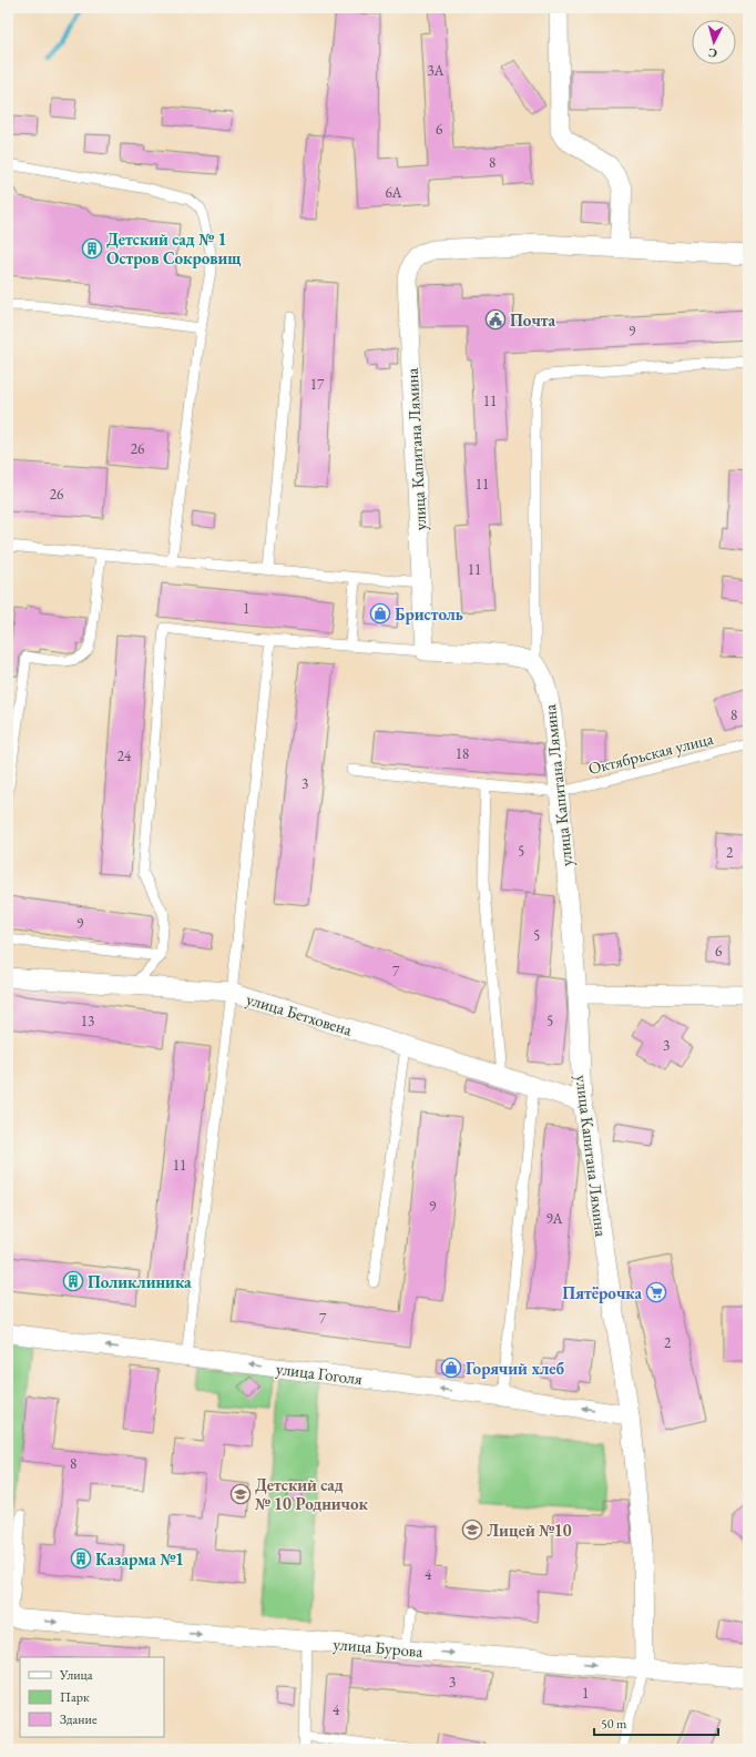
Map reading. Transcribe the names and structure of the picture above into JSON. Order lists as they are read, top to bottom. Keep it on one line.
{"streets":{"street":["улица Капитана Лямина","улица Бетховена","улица Гоголя","улица Бурова"],"lane":["Октябрьская улица"]},"crossings":[["улица Капитана Лямина","Октябрьская улица"],["улица Капитана Лямина","улица Бетховена"],["улица Капитана Лямина","улица Гоголя"],["улица Капитана Лямина","улица Бурова"]],"one_way":["улица Гоголя","улица Бурова"],"places":{"building":["Детский сад № 1 Остров Сокровищ","Поликлиника","Казарма №1"],"public building":["Почта"],"shop":["Бристоль","Горячий хлеб"],"supermarket":["Пятёрочка"],"school or university":["Детский сад № 10 Родничок","Лицей №10"]},"house_numbers":["3А","6","8","6А","9","17","11","26","11","26","11","1","8","18","24","3","5","2","9","5","6","7","13","5","3","11","9","9А","7","2","8","4","3","1","4"],"legend":["Улица","Парк","Здание"],"scale_bar":"50 m","north":"bottom"}
